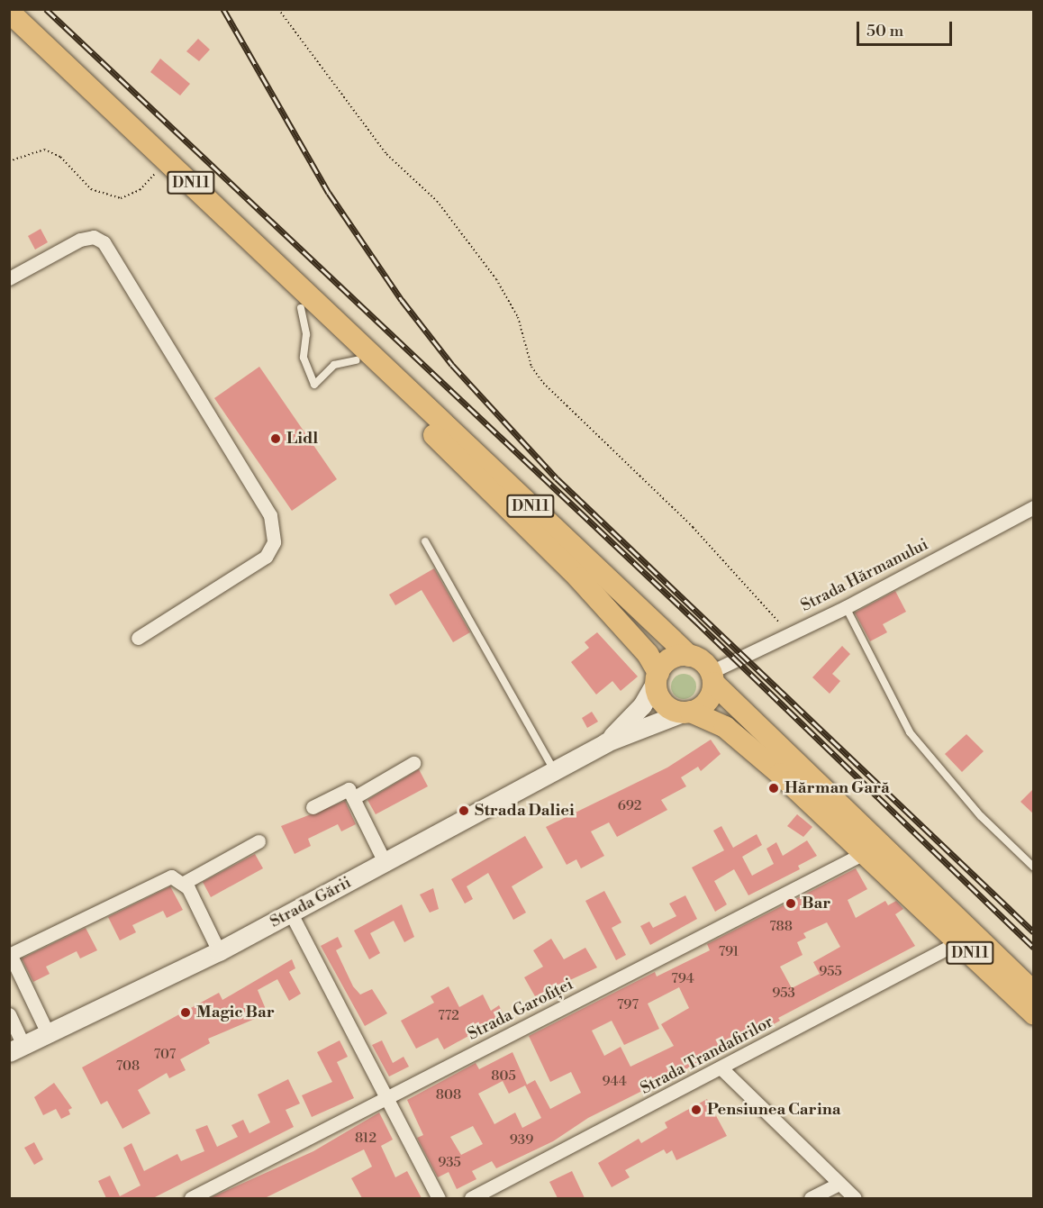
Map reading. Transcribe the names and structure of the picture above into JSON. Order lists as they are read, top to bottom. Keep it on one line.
{"streets":{"highway":["DN11"],"main road":["Strada Gării"],"street":["Strada Hărmanului","Strada Garofiței","Strada Trandafirilor"]},"crossings":[["DN11","Strada Hărmanului"],["DN11","Strada Garofiței"],["DN11","Strada Trandafirilor"]],"places":["Lidl","Hărman Gară","Strada Daliei","Bar","Magic Bar","Pensiunea Carina"],"house_numbers":["692","788","791","955","794","953","797","772","707","708","805","944","808","812","939","935"],"scale_bar":"50 m"}
